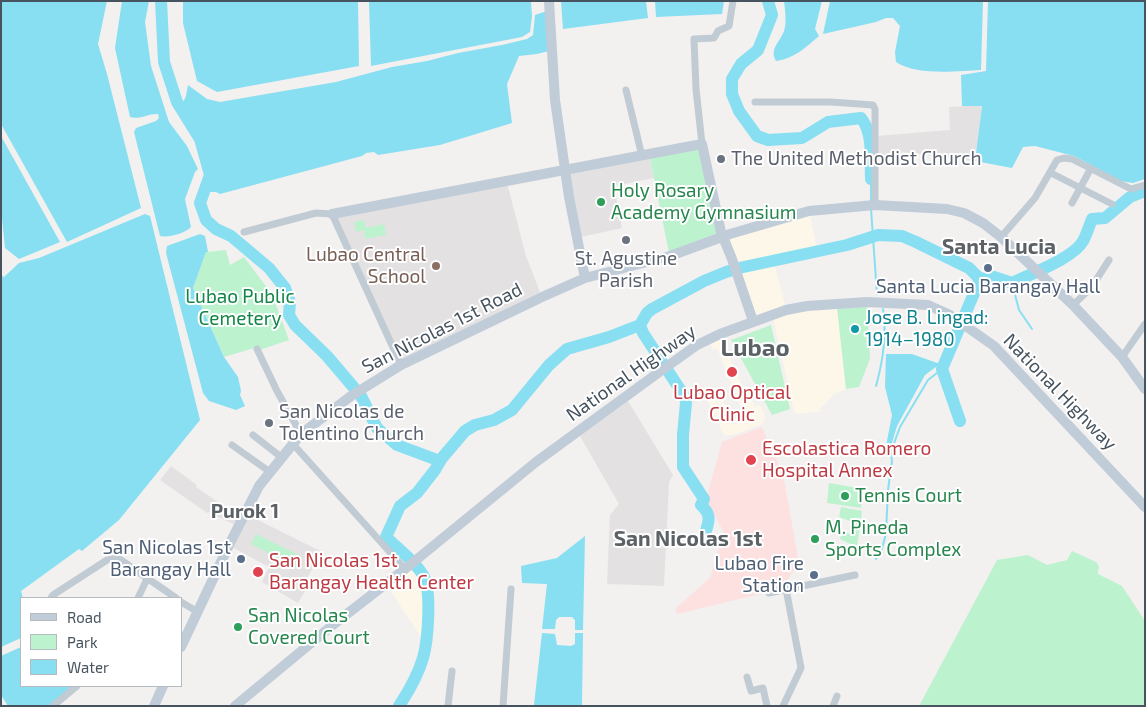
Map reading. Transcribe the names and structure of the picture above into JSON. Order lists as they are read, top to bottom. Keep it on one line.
{"streets":{"main road":["San Nicolas 1st Road","National Highway"]},"districts":["Santa Lucia","Lubao","Purok 1","San Nicolas 1st"],"parks":["Lubao Public Cemetery"],"places":["The United Methodist Church","Holy Rosary Academy Gymnasium","St. Agustine Parish","Lubao Central School","Santa Lucia Barangay Hall","Jose B. Lingad: 1914–1980","Lubao Optical Clinic","San Nicolas de Tolentino Church","Escolastica Romero Hospital Annex","Tennis Court","M. Pineda Sports Complex","San Nicolas 1st Barangay Hall","San Nicolas 1st Barangay Health Center","Lubao Fire Station","San Nicolas Covered Court"],"legend":["Road","Park","Water"]}
